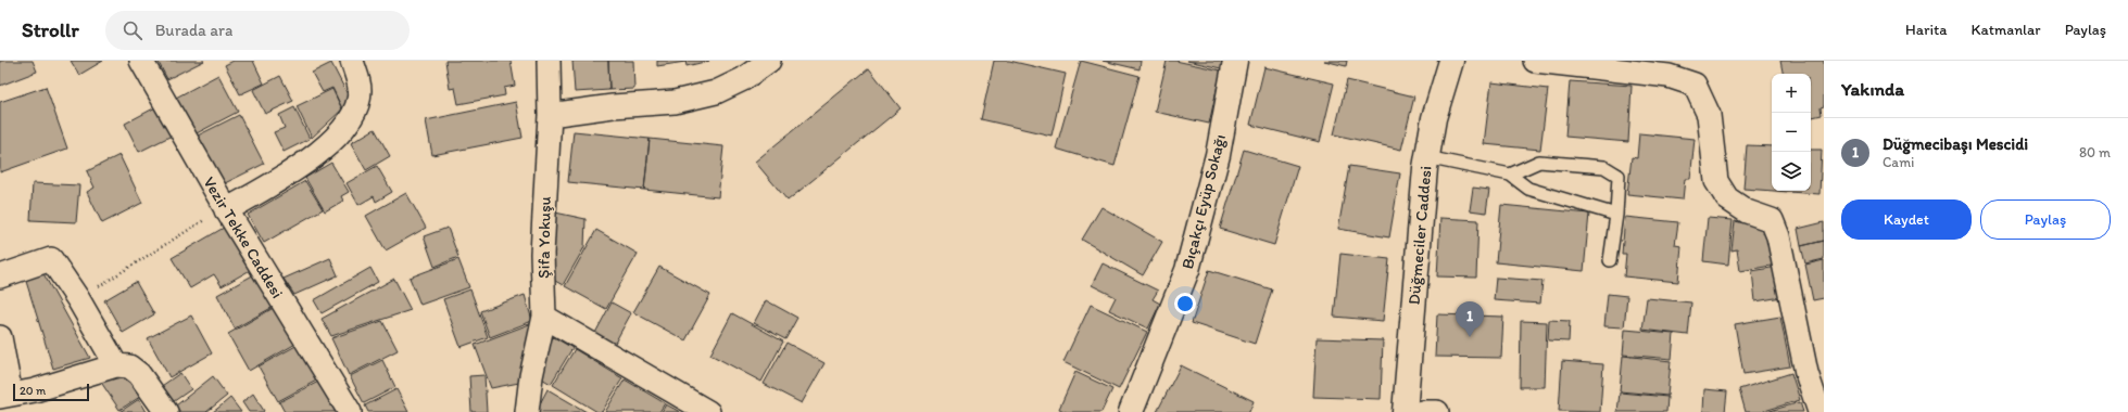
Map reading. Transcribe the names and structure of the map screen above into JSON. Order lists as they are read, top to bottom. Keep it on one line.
{"streets":{"street":["Bıçakçı Eyüp Sokağı","Düğmeciler Caddesi","Vezir Tekke Caddesi","Şifa Yokuşu"]},"scale_bar":"20 m","page":{"header":"Strollr","search":"Burada ara","nav":["Harita","Katmanlar","Paylaş"],"heading":"Yakında","map_buttons":["+","−"],"list":[{"mark":"1","name":"Düğmecibaşı Mescidi","note":"Cami","value":"80 m"}],"buttons":["Kaydet","Paylaş"],"pins":"1","scale":"20 m"}}
